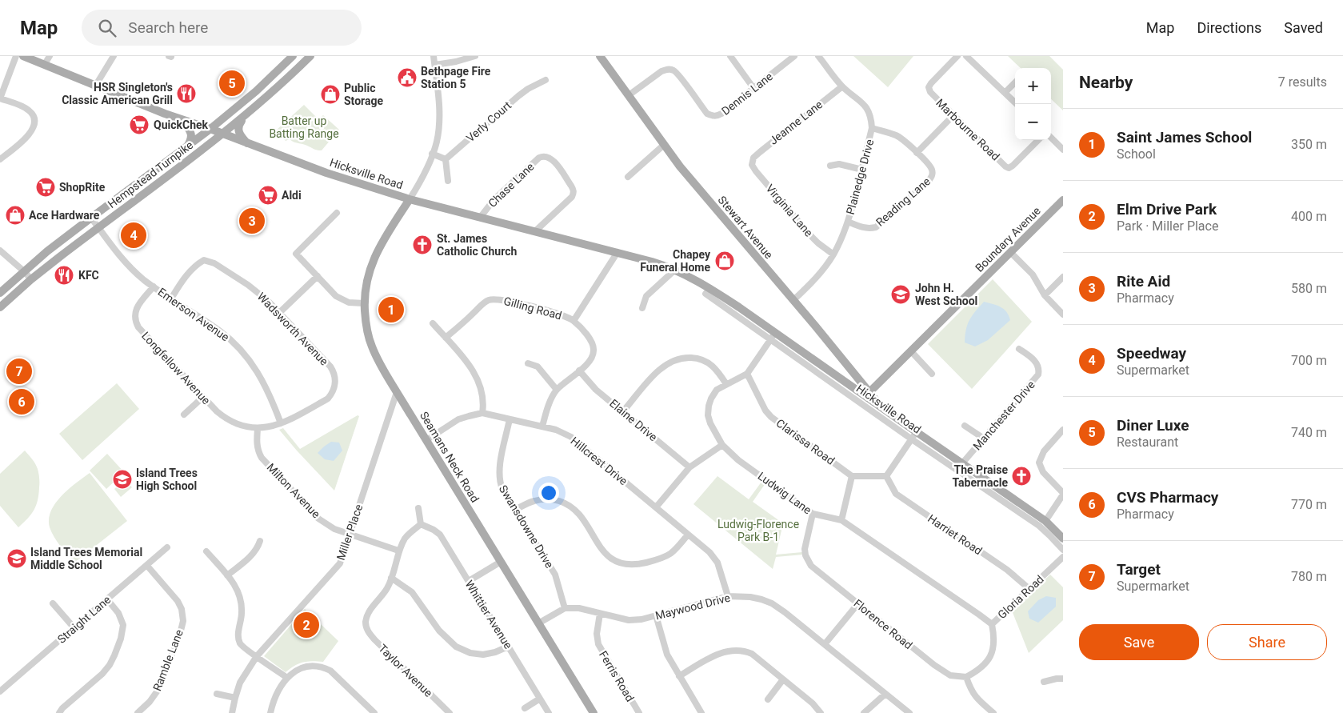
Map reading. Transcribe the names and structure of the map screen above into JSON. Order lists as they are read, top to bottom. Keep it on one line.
{"streets":{"main road":["Hicksville Road","Hempstead Turnpike","Stewart Avenue","Boundary Avenue","Seamans Neck Road"],"street":["Dennis Lane","Verly Court","Jeanne Lane","Marbourne Road","Plainedge Drive","Chase Lane","Reading Lane","Virginia Lane","Gilling Road","Emerson Avenue","Wadsworth Avenue","Longfellow Avenue","Manchester Drive","Elaine Drive","Clarissa Road","Hillcrest Drive","Milton Avenue","Ludwig Lane","Swansdowne Drive","Miller Place","Harriet Road","Gloria Road","Maywood Drive","Whittier Avenue","Straight Lane","Florence Road","Ramble Lane","Taylor Avenue","Ferris Road"]},"crossings":[["Dennis Lane","Stewart Avenue"],["Jeanne Lane","Plainedge Drive"],["Jeanne Lane","Virginia Lane"],["Hicksville Road","Hempstead Turnpike"],["Hicksville Road","Chase Lane"],["Hicksville Road","Stewart Avenue"],["Hicksville Road","Boundary Avenue"],["Hicksville Road","Manchester Drive"],["Hicksville Road","Seamans Neck Road"],["Hicksville Road","Ludwig Lane"],["Hempstead Turnpike","Emerson Avenue"],["Plainedge Drive","Reading Lane"],["Plainedge Drive","Virginia Lane"],["Plainedge Drive","Stewart Avenue"],["Stewart Avenue","Boundary Avenue"],["Gilling Road","Elaine Drive"],["Gilling Road","Hillcrest Drive"],["Emerson Avenue","Wadsworth Avenue"],["Emerson Avenue","Longfellow Avenue"],["Wadsworth Avenue","Longfellow Avenue"],["Wadsworth Avenue","Milton Avenue"],["Longfellow Avenue","Milton Avenue"],["Clarissa Road","Ludwig Lane"],["Seamans Neck Road","Hillcrest Drive"],["Seamans Neck Road","Miller Place"],["Hillcrest Drive","Swansdowne Drive"],["Hillcrest Drive","Maywood Drive"],["Milton Avenue","Miller Place"],["Ludwig Lane","Gloria Road"],["Ludwig Lane","Florence Road"],["Swansdowne Drive","Maywood Drive"],["Harriet Road","Gloria Road"],["Gloria Road","Florence Road"],["Maywood Drive","Ferris Road"],["Straight Lane","Ramble Lane"]],"parks":["Batter up Batting Range","Ludwig-Florence Park B-1"],"places":{"public building":["Bethpage Fire Station 5"],"restaurant":["HSR Singleton's Classic American Grill","KFC"],"shop":["Public Storage","Ace Hardware","Chapey Funeral Home"],"supermarket":["QuickChek","ShopRite","Aldi"],"church":["St. James Catholic Church","The Praise Tabernacle"],"school or university":["John H. West School","Island Trees High School","Island Trees Memorial Middle School"]},"page":{"header":"Map","search":"Search here","nav":["Map","Directions","Saved"],"heading":["Nearby","7 results"],"map_buttons":["+","−"],"pins":["5","3","4","1","7","6","2"],"list":[{"mark":"1","name":"Saint James School","note":"School","value":"350 m"},{"mark":"2","name":"Elm Drive Park","note":"Park · Miller Place","value":"400 m"},{"mark":"3","name":"Rite Aid","note":"Pharmacy","value":"580 m"},{"mark":"4","name":"Speedway","note":"Supermarket","value":"700 m"},{"mark":"5","name":"Diner Luxe","note":"Restaurant","value":"740 m"},{"mark":"6","name":"CVS Pharmacy","note":"Pharmacy","value":"770 m"},{"mark":"7","name":"Target","note":"Supermarket","value":"780 m"}],"buttons":["Save","Share"]}}
